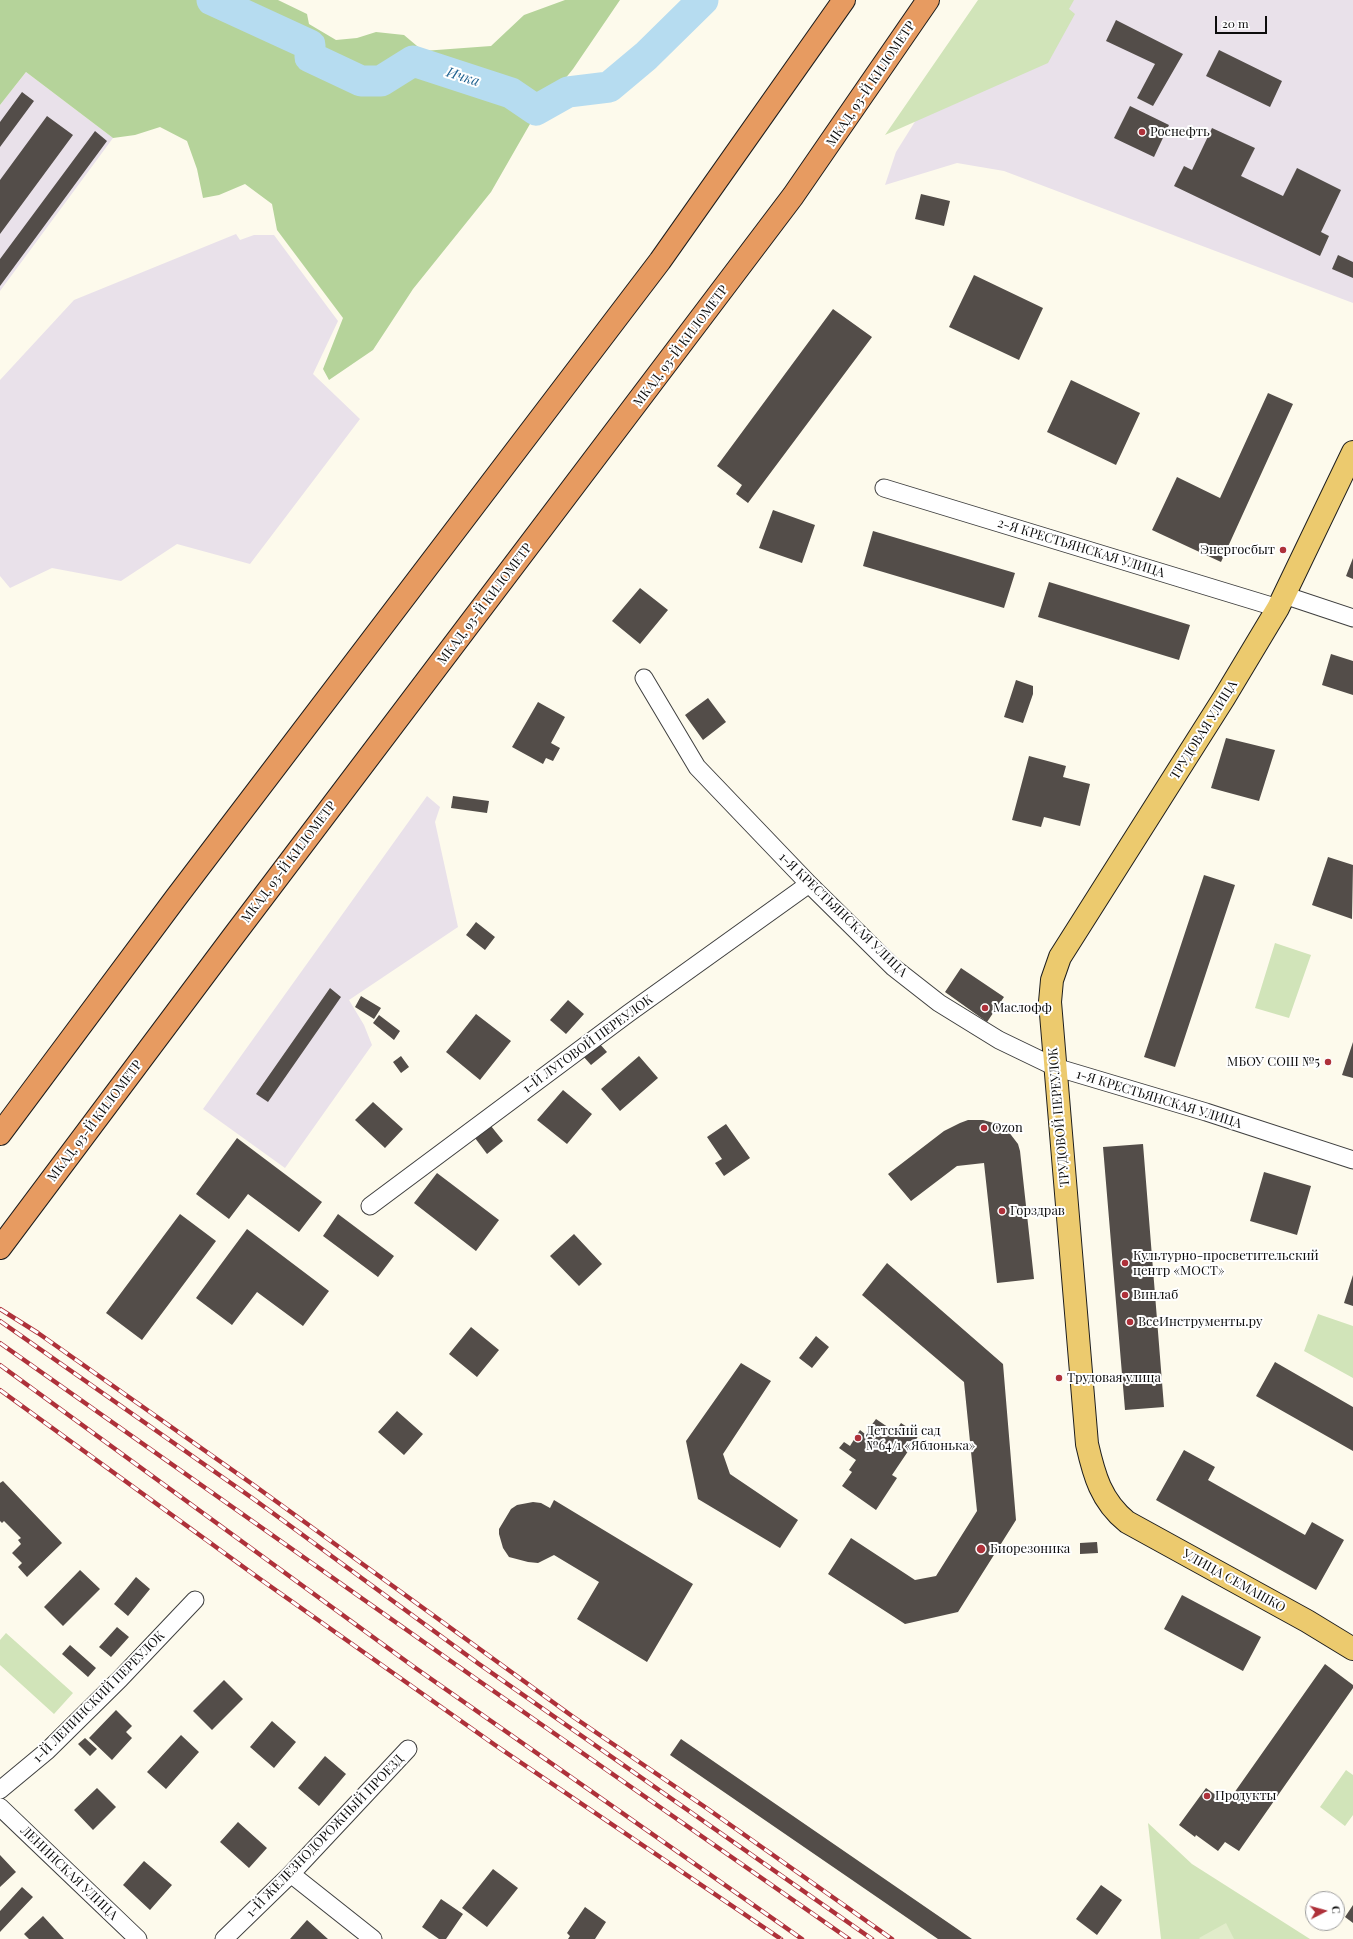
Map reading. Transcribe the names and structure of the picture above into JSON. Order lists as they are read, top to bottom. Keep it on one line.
{"streets":{"highway":["МКАД, 93-Й КИЛОМЕТР"],"main road":["ТРУДОВАЯ УЛИЦА","ТРУДОВОЙ ПЕРЕУЛОК","УЛИЦА СЕМАШКО"],"street":["2-Я КРЕСТЬЯНСКАЯ УЛИЦА","1-Я КРЕСТЬЯНСКАЯ УЛИЦА","1-Й ЛУГОВОЙ ПЕРЕУЛОК","1-Й ЛЕНИНСКИЙ ПЕРЕУЛОК","1-Й ЖЕЛЕЗНОДОРОЖНЫЙ ПРОЕЗД","ЛЕНИНСКАЯ УЛИЦА"]},"crossings":[["2-Я КРЕСТЬЯНСКАЯ УЛИЦА","ТРУДОВАЯ УЛИЦА"],["ТРУДОВАЯ УЛИЦА","ТРУДОВОЙ ПЕРЕУЛОК"],["1-Я КРЕСТЬЯНСКАЯ УЛИЦА","1-Й ЛУГОВОЙ ПЕРЕУЛОК"],["1-Я КРЕСТЬЯНСКАЯ УЛИЦА","ТРУДОВОЙ ПЕРЕУЛОК"],["ТРУДОВОЙ ПЕРЕУЛОК","УЛИЦА СЕМАШКО"]],"water":["Ичка"],"places":["Роснефть","Энергосбыт","Маслофф","МБОУ СОШ №5","Ozon","Горздрав","Культурно-просветительский центр «МОСТ»","Винлаб","ВсеИнструменты.ру","Трудовая улица","Детский сад №64/1 «Яблонька»","Биорезоника","Продукты"],"scale_bar":"20 m","north":"right"}
